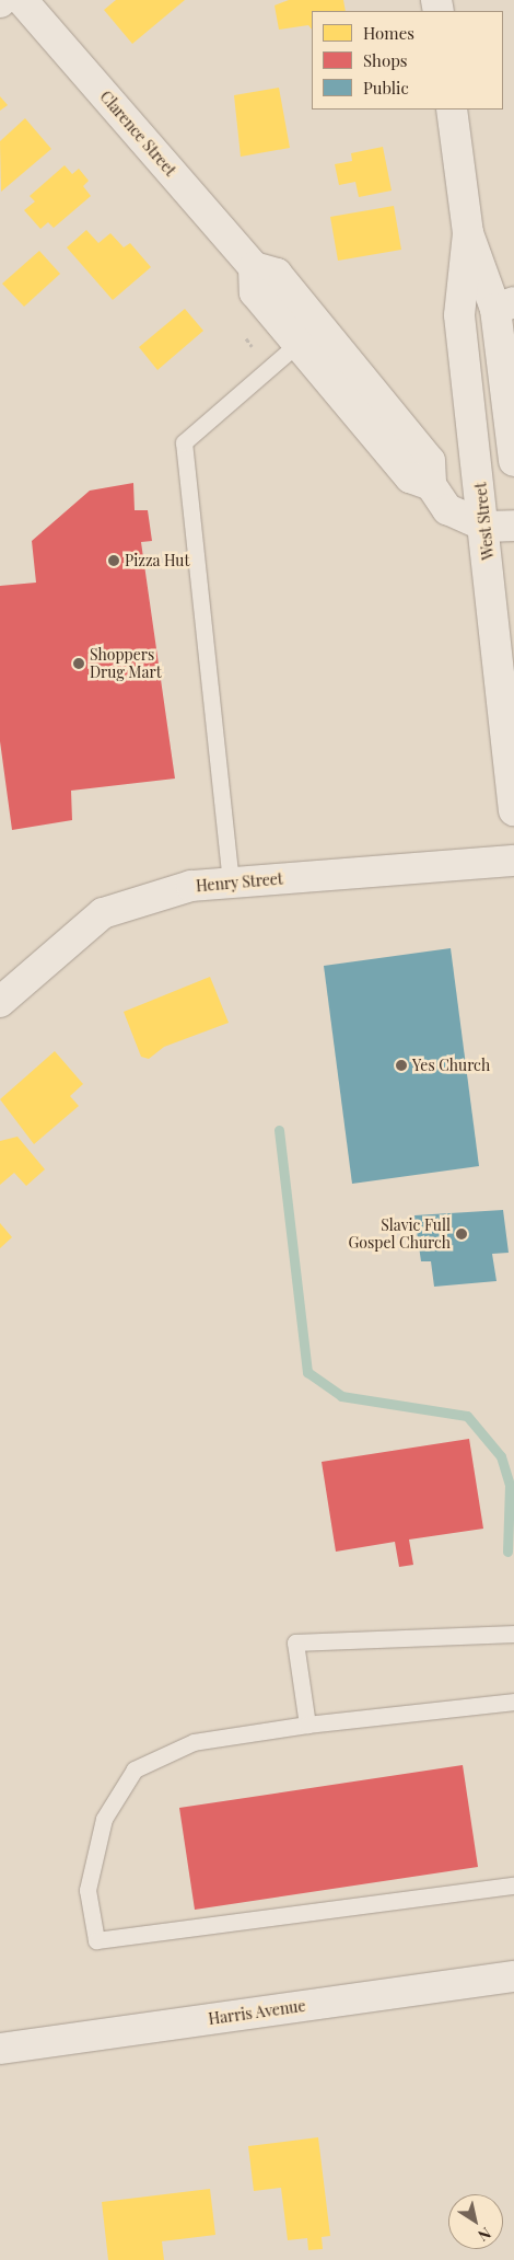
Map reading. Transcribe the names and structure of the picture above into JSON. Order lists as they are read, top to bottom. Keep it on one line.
{"streets":{"main road":["Clarence Street","West Street","Henry Street","Harris Avenue"]},"crossings":[["Clarence Street","West Street"]],"places":["Pizza Hut","Shoppers Drug Mart","Yes Church","Slavic Full Gospel Church"],"legend":["Homes","Shops","Public"],"north":"bottom right"}
